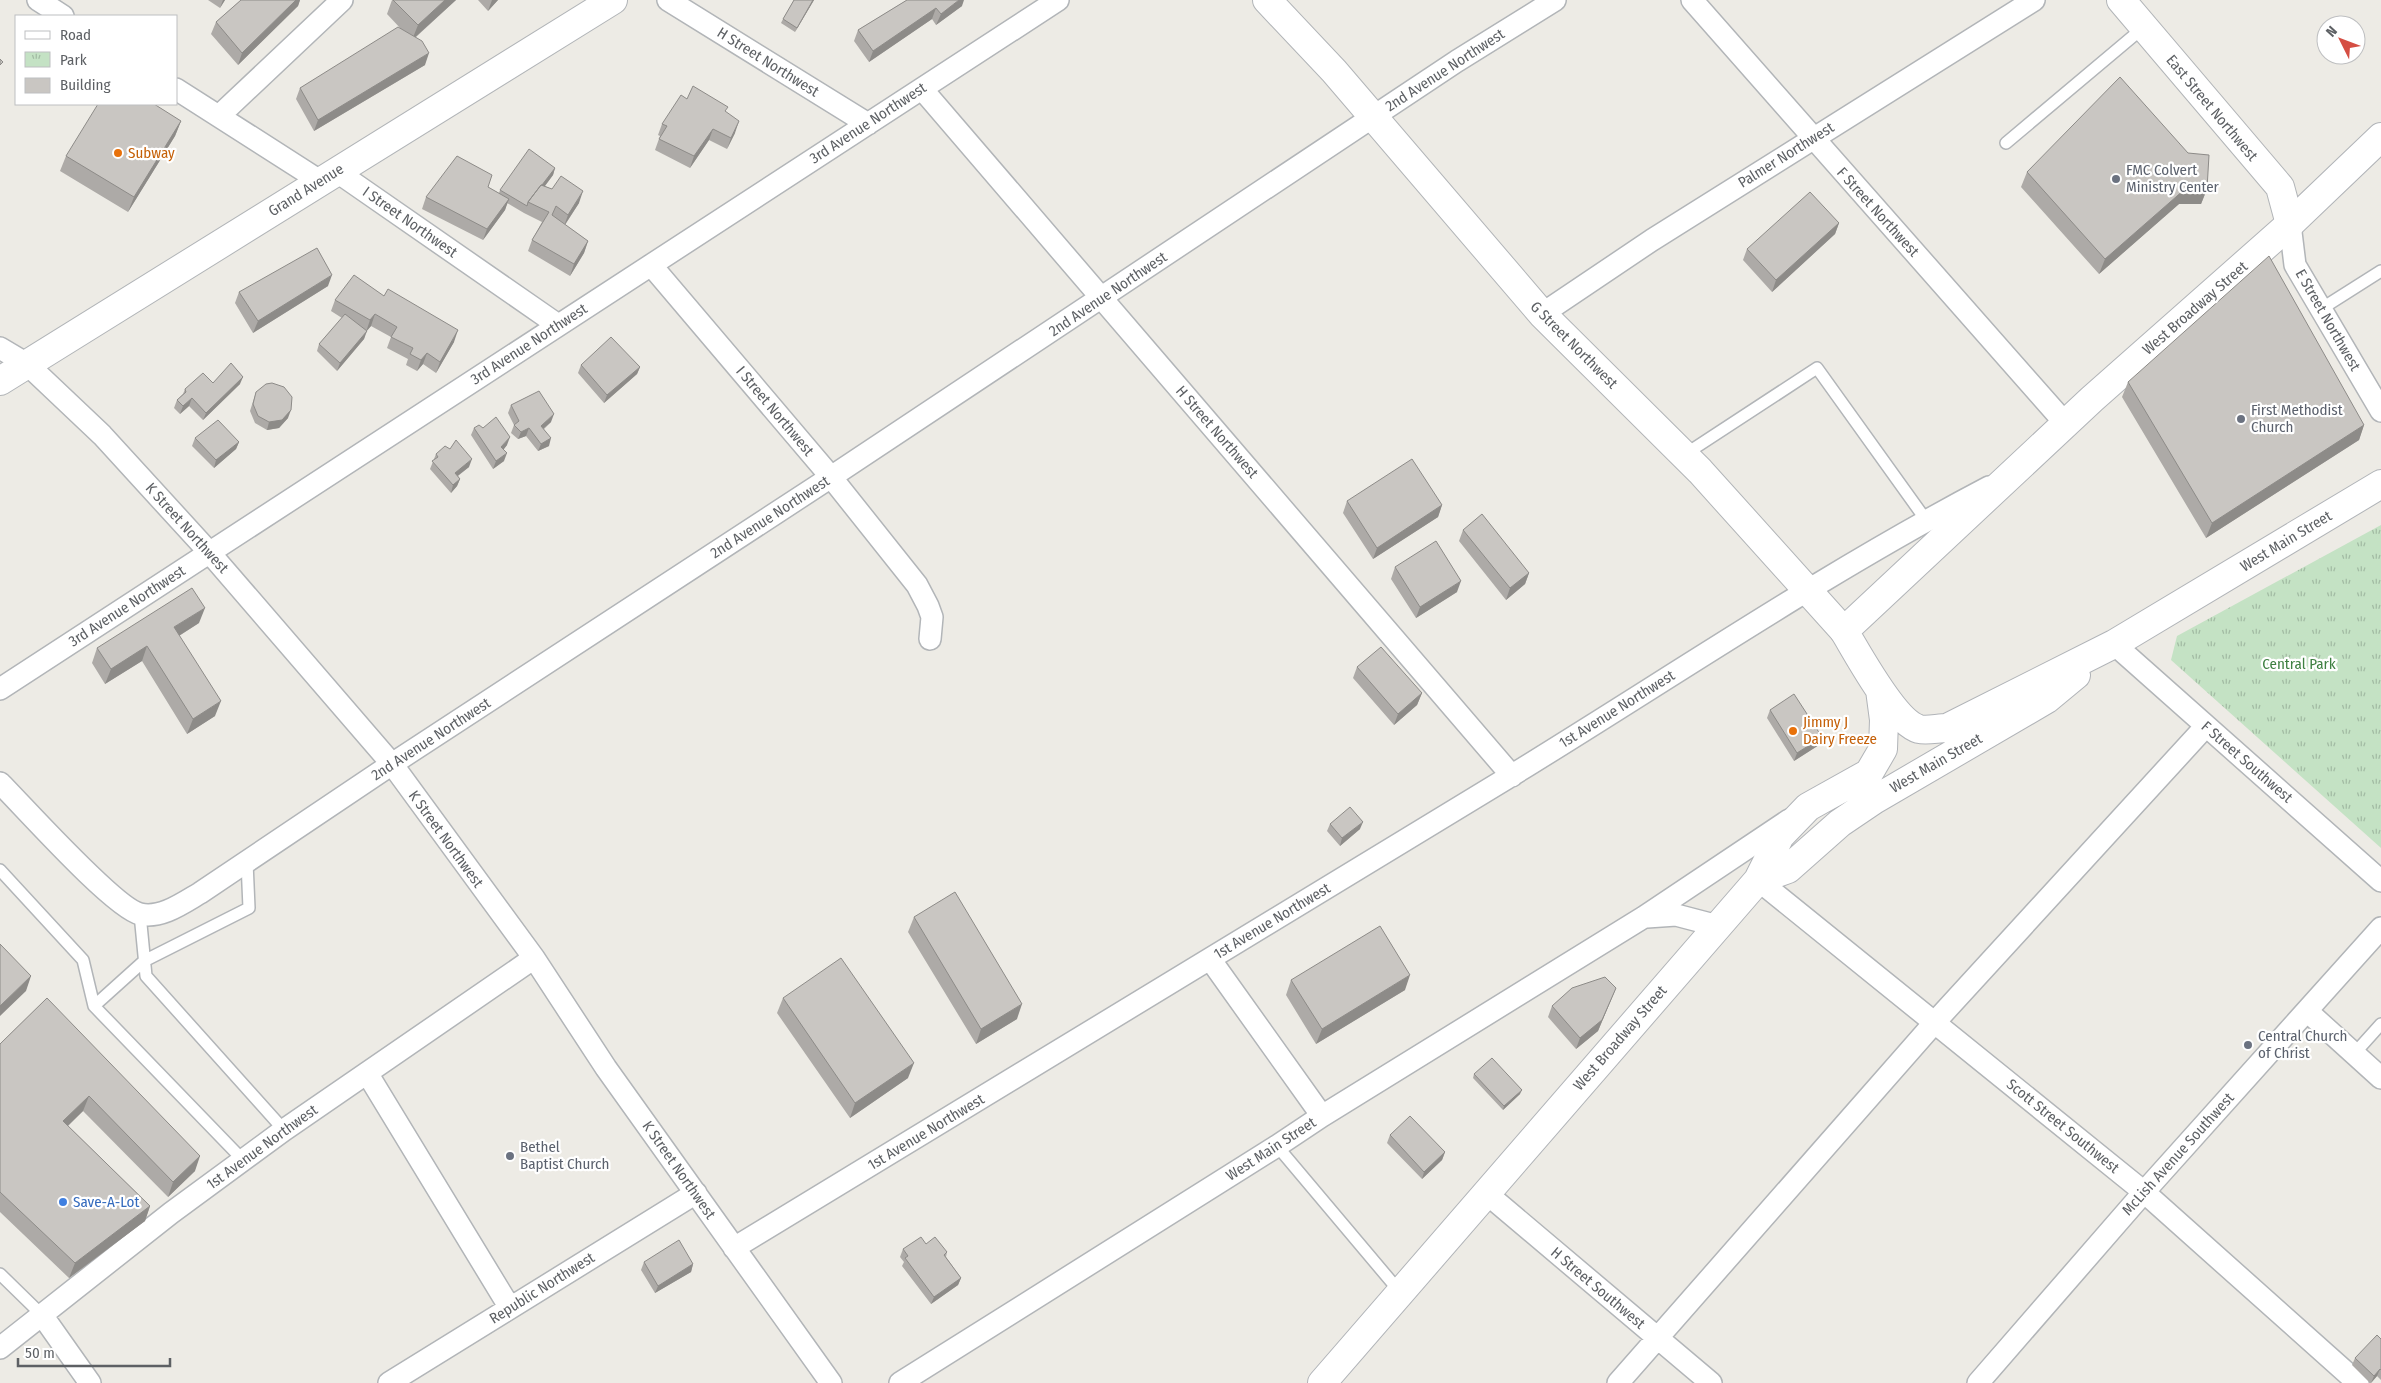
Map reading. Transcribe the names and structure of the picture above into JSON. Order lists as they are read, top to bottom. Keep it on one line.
{"streets":{"main road":["East Street Northwest","Grand Avenue","West Broadway Street","G Street Northwest","West Main Street"],"street":["H Street Northwest","2nd Avenue Northwest","3rd Avenue Northwest","Palmer Northwest","F Street Northwest","I Street Northwest","E Street Northwest","K Street Northwest","1st Avenue Northwest","F Street Southwest","Scott Street Southwest","McLish Avenue Southwest","Republic Northwest","H Street Southwest"]},"crossings":[["H Street Northwest","2nd Avenue Northwest"],["H Street Northwest","3rd Avenue Northwest"],["H Street Northwest","1st Avenue Northwest"],["2nd Avenue Northwest","I Street Northwest"],["2nd Avenue Northwest","G Street Northwest"],["2nd Avenue Northwest","K Street Northwest"],["East Street Northwest","West Broadway Street"],["East Street Northwest","E Street Northwest"],["3rd Avenue Northwest","I Street Northwest"],["3rd Avenue Northwest","K Street Northwest"],["Palmer Northwest","F Street Northwest"],["Palmer Northwest","G Street Northwest"],["Grand Avenue","I Street Northwest"],["Grand Avenue","K Street Northwest"],["F Street Northwest","West Broadway Street"],["West Broadway Street","E Street Northwest"],["West Broadway Street","G Street Northwest"],["West Broadway Street","West Main Street"],["West Broadway Street","1st Avenue Northwest"],["West Broadway Street","Scott Street Southwest"],["West Broadway Street","H Street Southwest"],["G Street Northwest","West Main Street"],["G Street Northwest","1st Avenue Northwest"],["K Street Northwest","1st Avenue Northwest"],["K Street Northwest","Republic Northwest"],["West Main Street","F Street Southwest"],["West Main Street","Scott Street Southwest"],["Scott Street Southwest","McLish Avenue Southwest"]],"parks":["Central Park"],"places":["Subway","FMC Colvert Ministry Center","First Methodist Church","Jimmy J Dairy Freeze","Central Church of Christ","Bethel Baptist Church","Save-A-Lot"],"legend":["Road","Park","Building"],"scale_bar":"50 m","north":"top left"}
